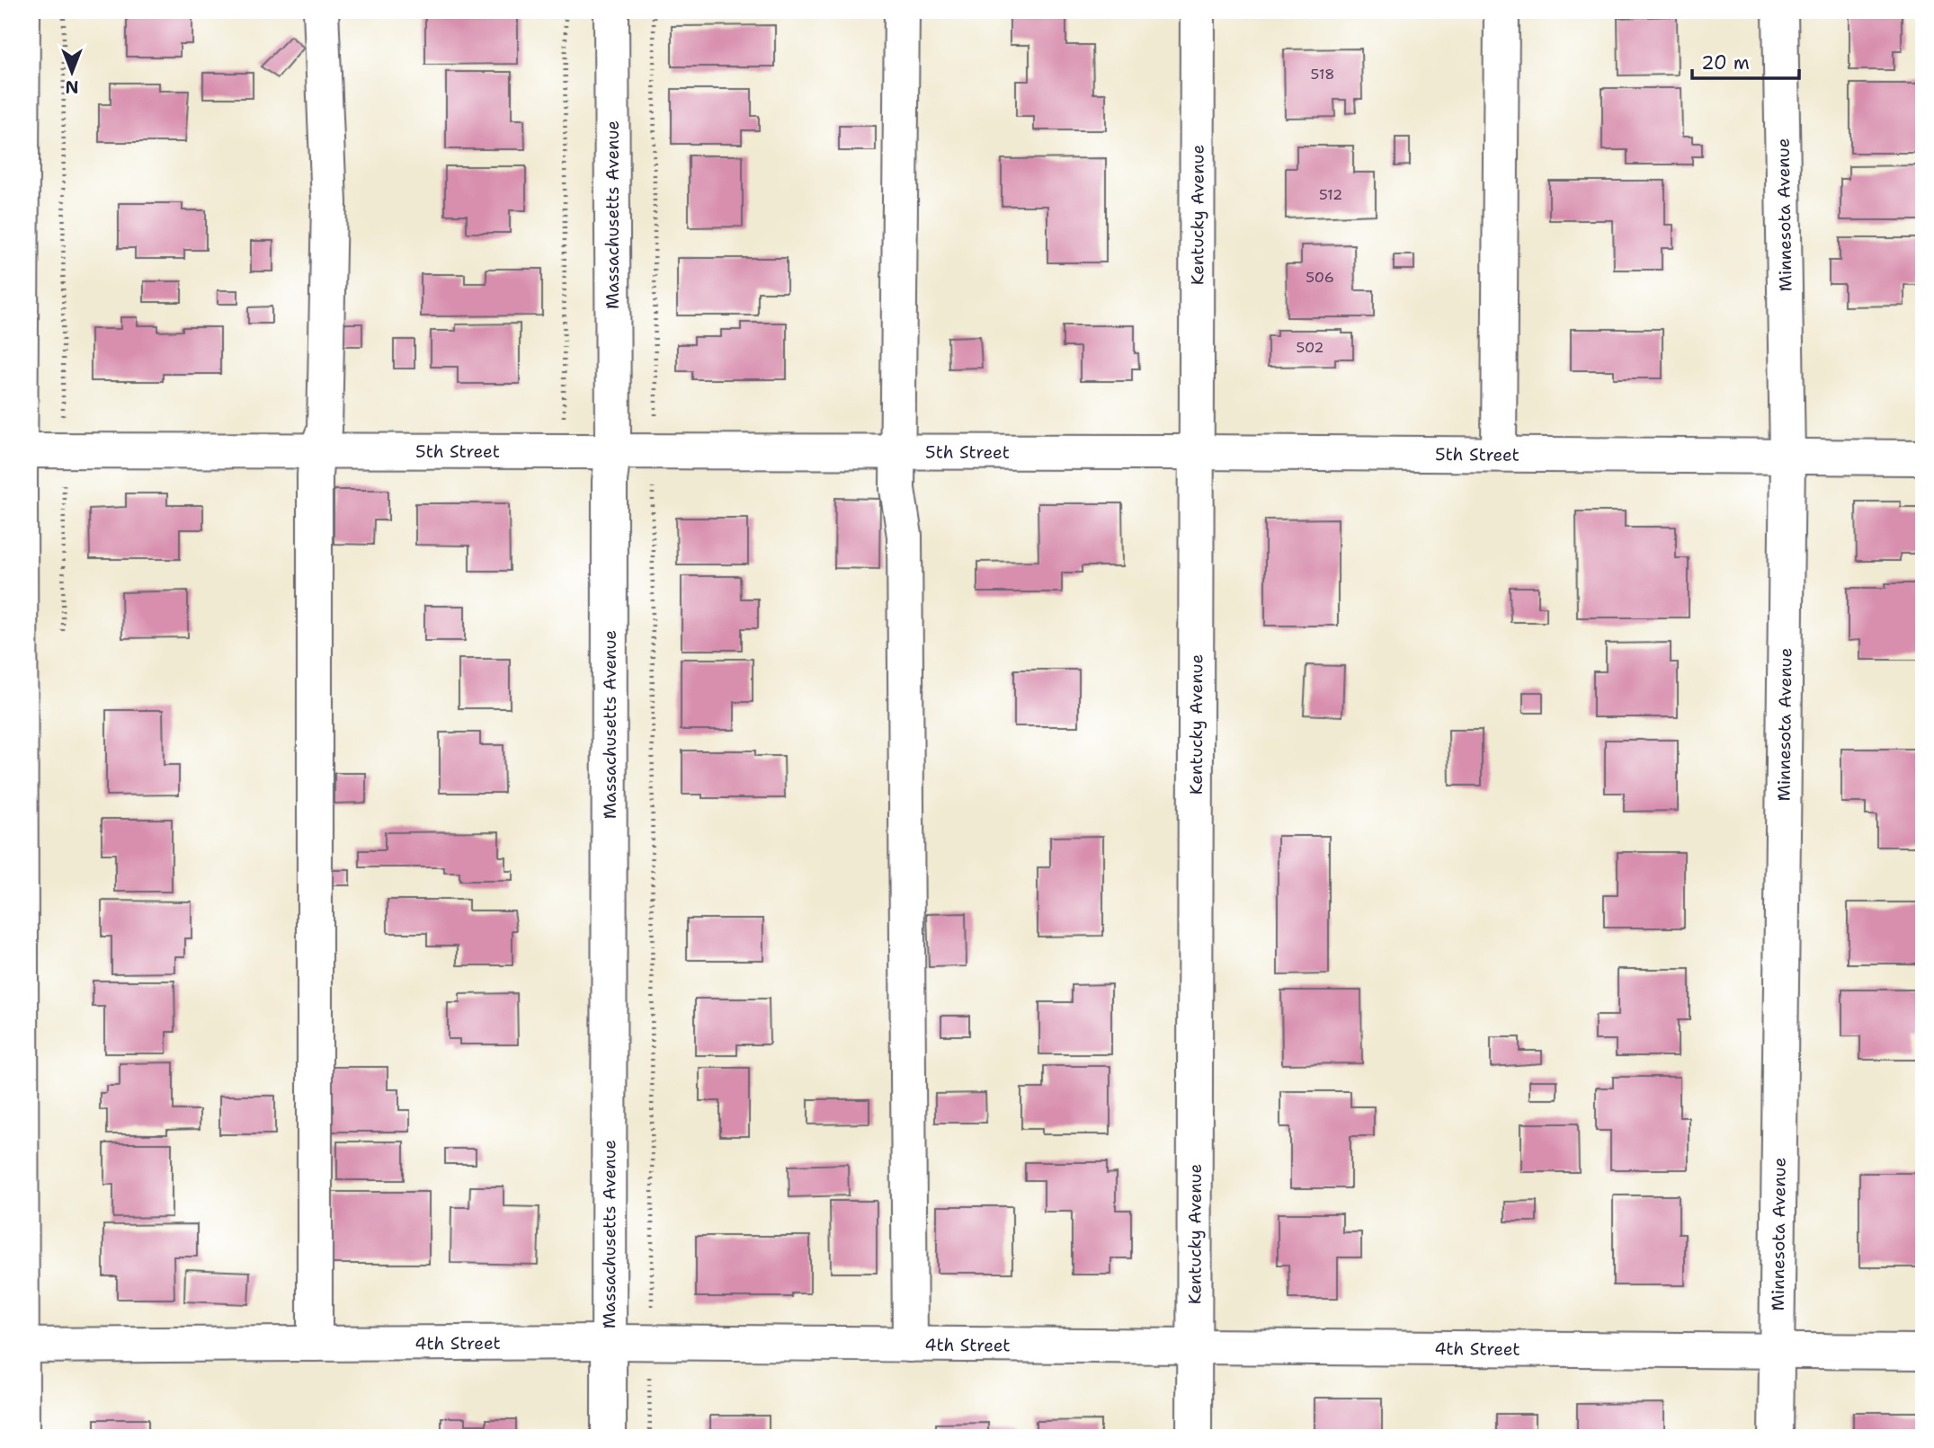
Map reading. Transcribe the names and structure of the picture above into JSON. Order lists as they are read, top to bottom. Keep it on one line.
{"streets":{"street":["Massachusetts Avenue","Kentucky Avenue","Minnesota Avenue","5th Street","4th Street"]},"crossings":[["Massachusetts Avenue","5th Street"],["Massachusetts Avenue","4th Street"],["Kentucky Avenue","5th Street"],["Kentucky Avenue","4th Street"],["Minnesota Avenue","5th Street"],["Minnesota Avenue","4th Street"]],"house_numbers":["518","512","506","502"],"scale_bar":"20 m","north":"bottom"}
